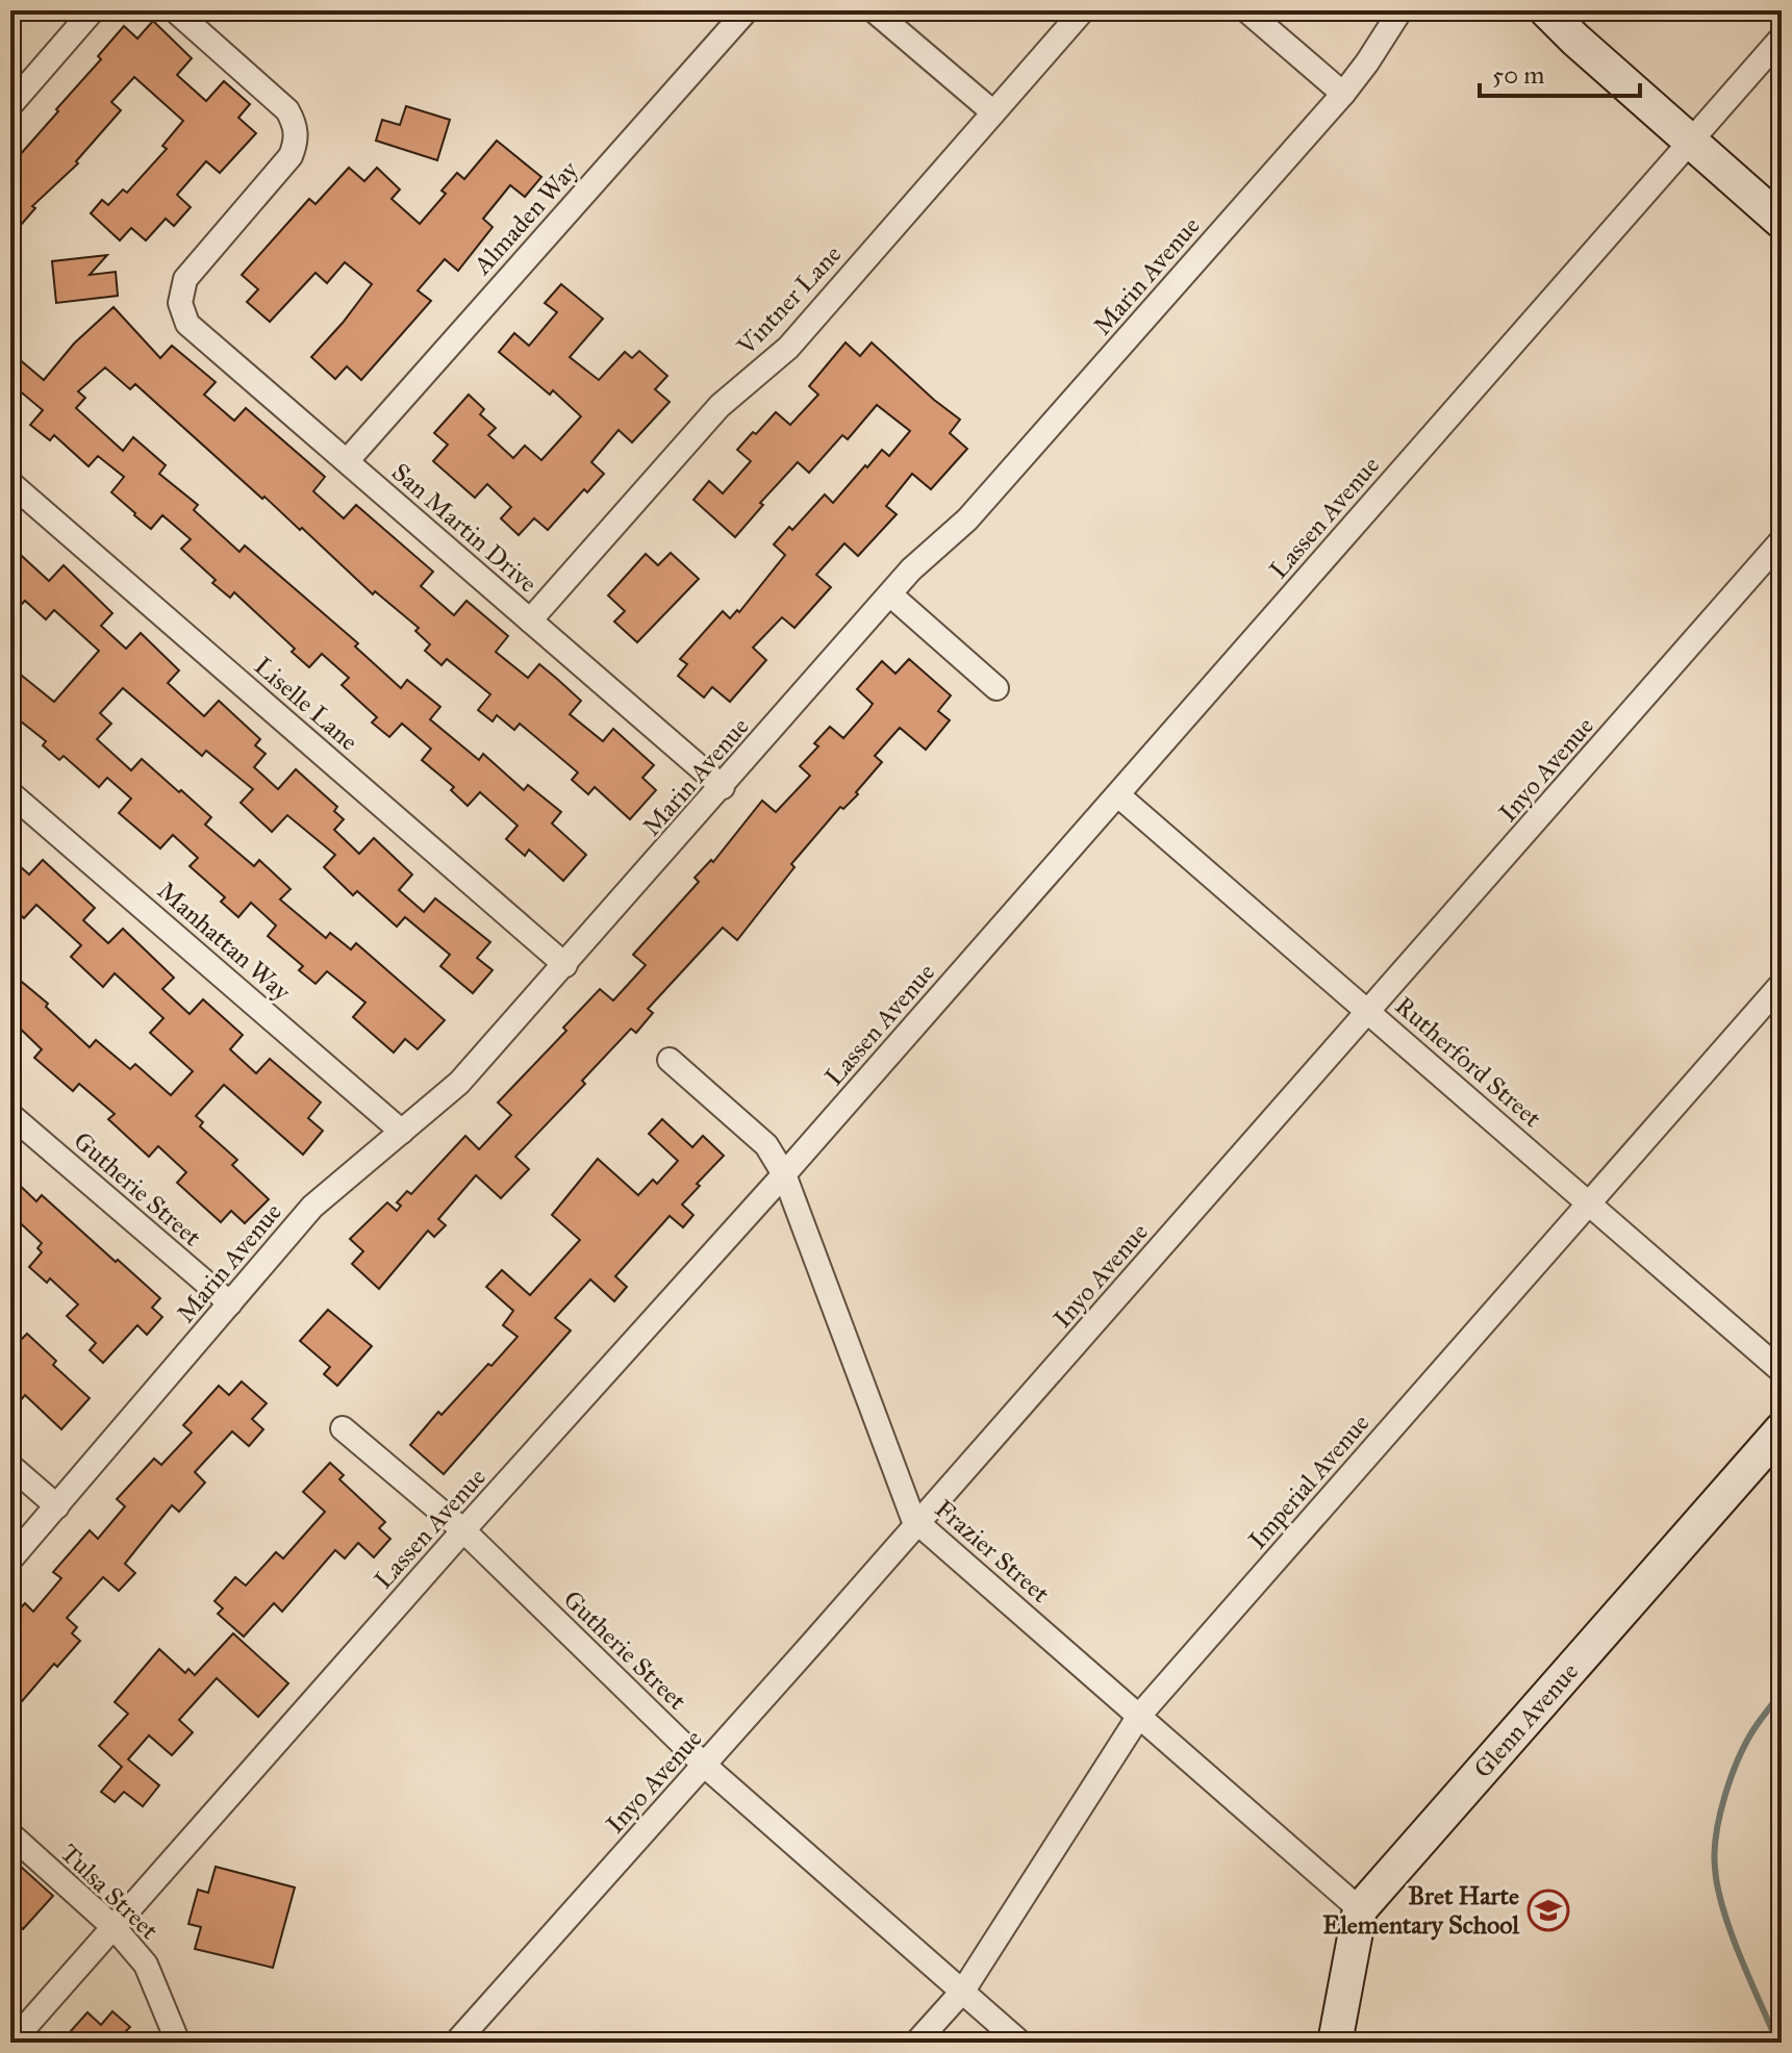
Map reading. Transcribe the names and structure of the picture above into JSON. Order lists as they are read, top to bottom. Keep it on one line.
{"streets":{"street":["Almaden Way","Marin Avenue","Vintner Lane","Lassen Avenue","San Martin Drive","Liselle Lane","Inyo Avenue","Manhattan Way","Rutherford Street","Gutherie Street","Imperial Avenue","Frazier Street","Glenn Avenue","Tulsa Street"]},"crossings":[["Almaden Way","San Martin Drive"],["Marin Avenue","San Martin Drive"],["Marin Avenue","Liselle Lane"],["Marin Avenue","Manhattan Way"],["Marin Avenue","Gutherie Street"],["Vintner Lane","San Martin Drive"],["Lassen Avenue","Rutherford Street"],["Lassen Avenue","Gutherie Street"],["Lassen Avenue","Frazier Street"],["Lassen Avenue","Tulsa Street"],["Inyo Avenue","Rutherford Street"],["Inyo Avenue","Gutherie Street"],["Inyo Avenue","Frazier Street"],["Rutherford Street","Imperial Avenue"],["Gutherie Street","Imperial Avenue"],["Imperial Avenue","Frazier Street"],["Frazier Street","Glenn Avenue"]],"places":{"school or university":["Bret Harte Elementary School"]},"scale_bar":"50 m"}
